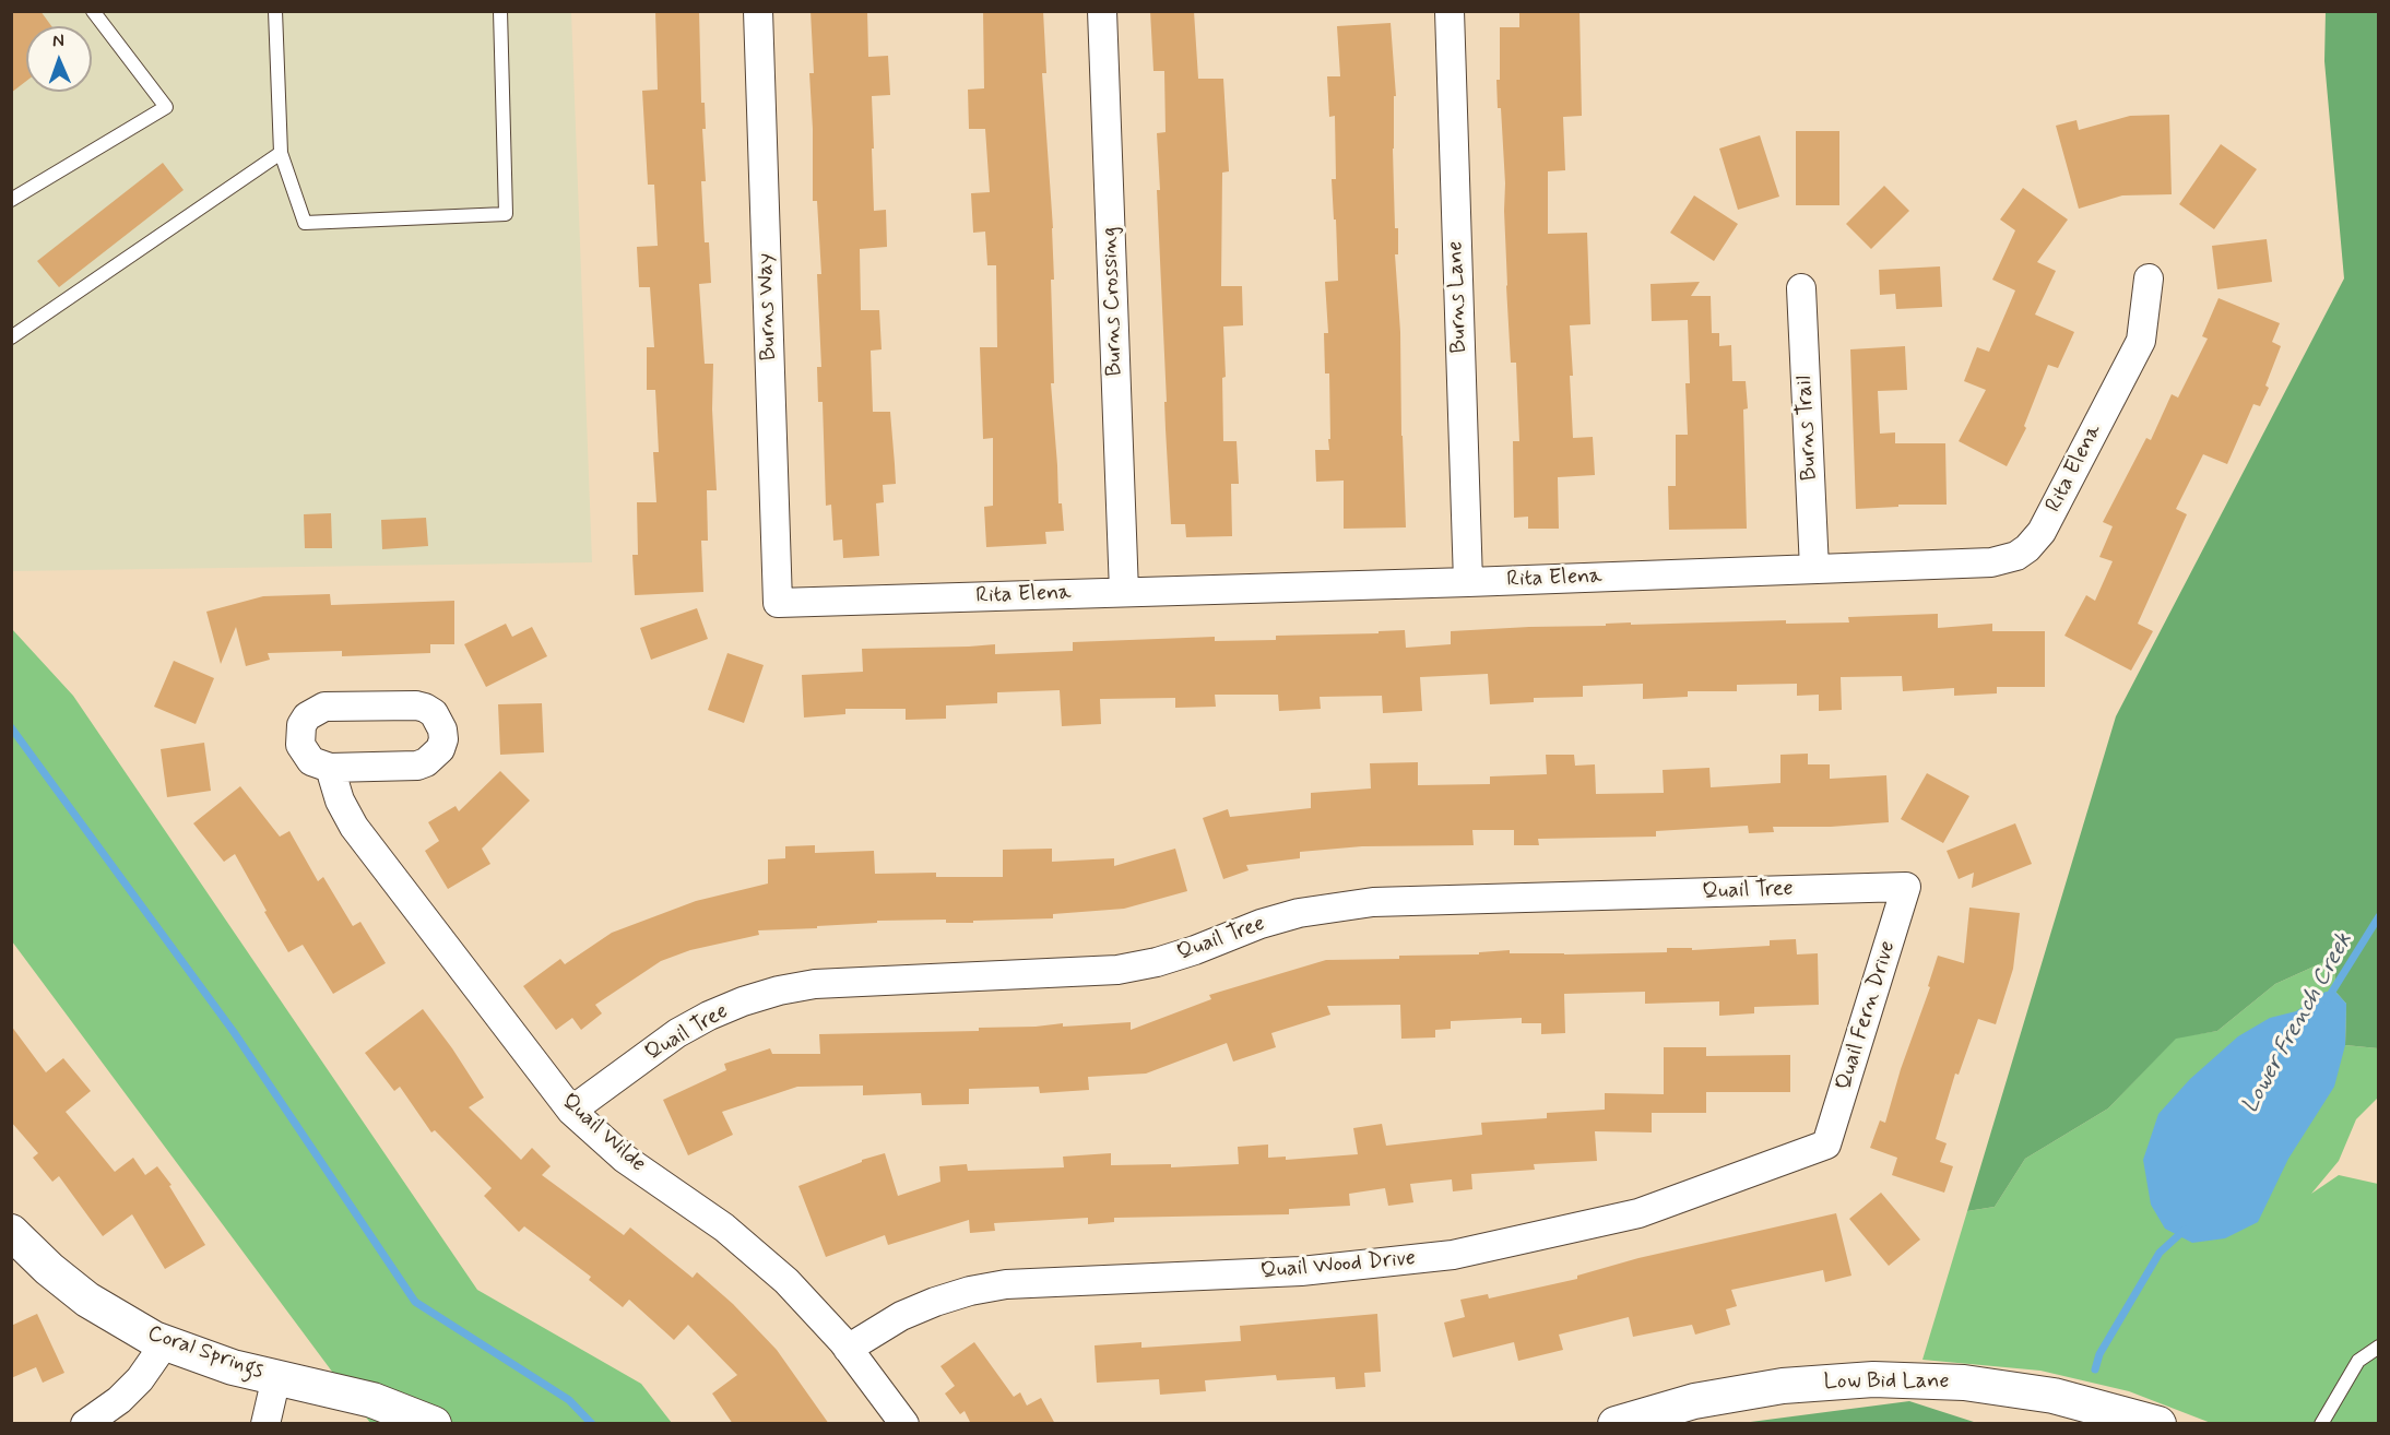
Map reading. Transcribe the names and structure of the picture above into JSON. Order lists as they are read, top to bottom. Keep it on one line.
{"streets":{"street":["Burns Lane","Burns Crossing","Burns Way","Burns Trail","Rita Elena","Quail Tree","Quail Fern Drive","Quail Wilde","Quail Wood Drive","Coral Springs","Low Bid Lane"]},"crossings":[["Burns Lane","Rita Elena"],["Burns Crossing","Rita Elena"],["Burns Way","Rita Elena"],["Burns Trail","Rita Elena"],["Quail Tree","Quail Fern Drive"],["Quail Tree","Quail Wilde"],["Quail Fern Drive","Quail Wood Drive"],["Quail Wilde","Quail Wood Drive"]],"water":["Lower French Creek"],"north":"top"}
